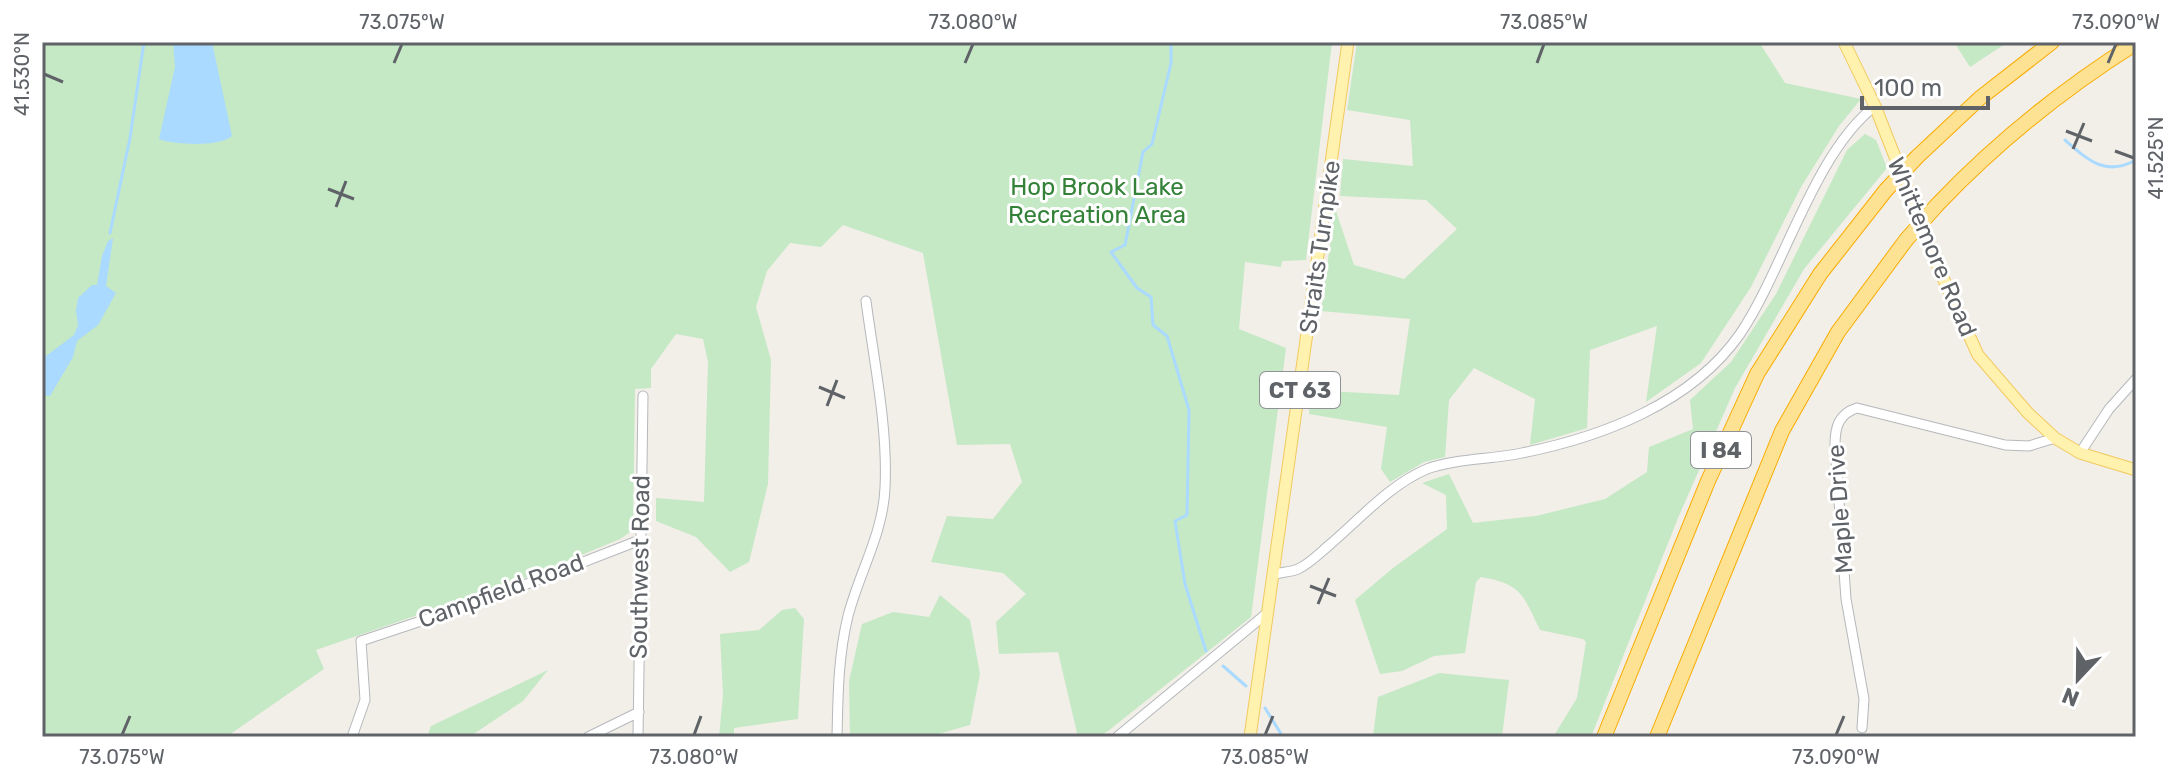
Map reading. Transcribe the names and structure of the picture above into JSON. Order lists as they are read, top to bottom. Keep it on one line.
{"streets":{"highway":["I 84"],"main road":["Straits Turnpike","Whittemore Road","CT 63"],"street":["Maple Drive","Southwest Road","Campfield Road"]},"crossings":[["Whittemore Road","Maple Drive"],["Southwest Road","Campfield Road"]],"parks":["Hop Brook Lake Recreation Area"],"scale_bar":"100 m","north":"bottom","coordinates":["73.075°W","73.080°W","73.085°W","73.090°W","41.530°N","41.525°N"]}
